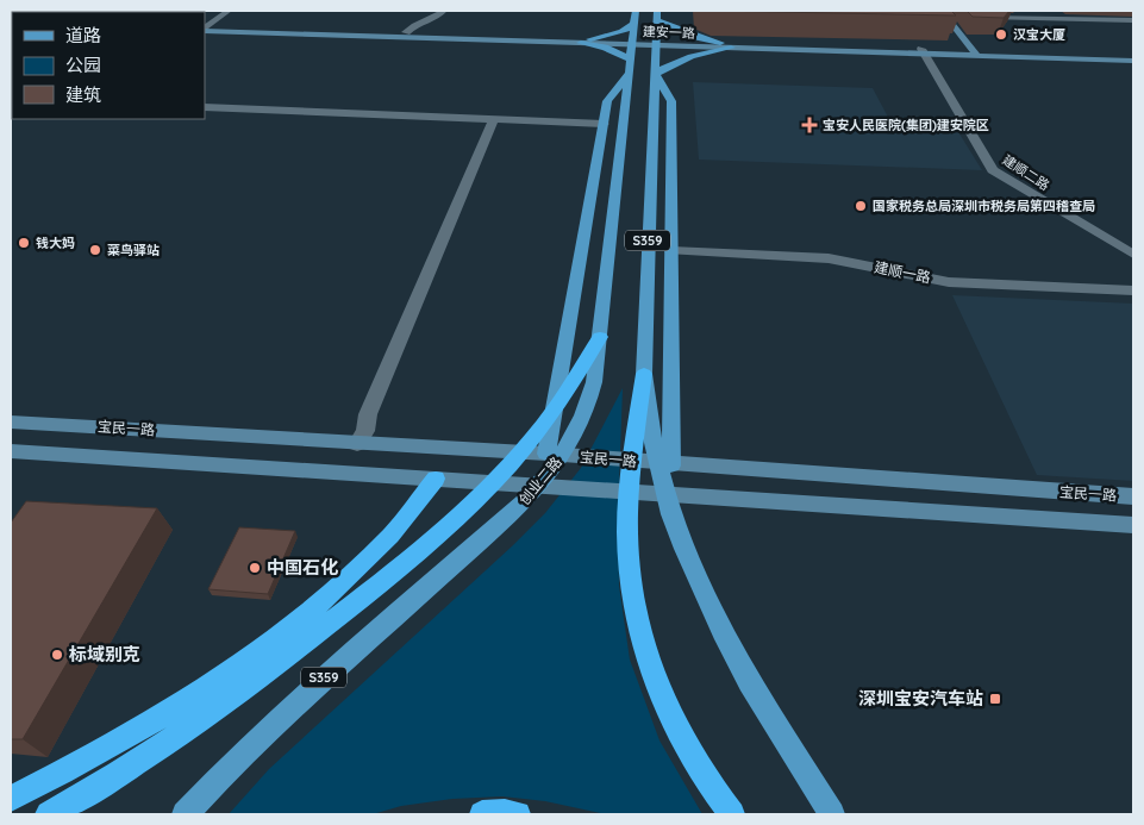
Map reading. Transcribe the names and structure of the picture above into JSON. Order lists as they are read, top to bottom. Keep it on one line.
{"streets":{"main road":["建安一路","S359","宝民一路","创业二路"],"street":["建顺二路","建顺一路"]},"crossings":[["建安一路","建顺二路"],["建安一路","S359"],["建安一路","创业二路"]],"places":{"other":["汉宝大厦","国家税务总局深圳市税务局第四稽查局","钱大妈","菜鸟驿站","中国石化","标域别克"],"health":["宝安人民医院(集团)建安院区"],"transit":["深圳宝安汽车站"]},"legend":["道路","公园","建筑"]}
